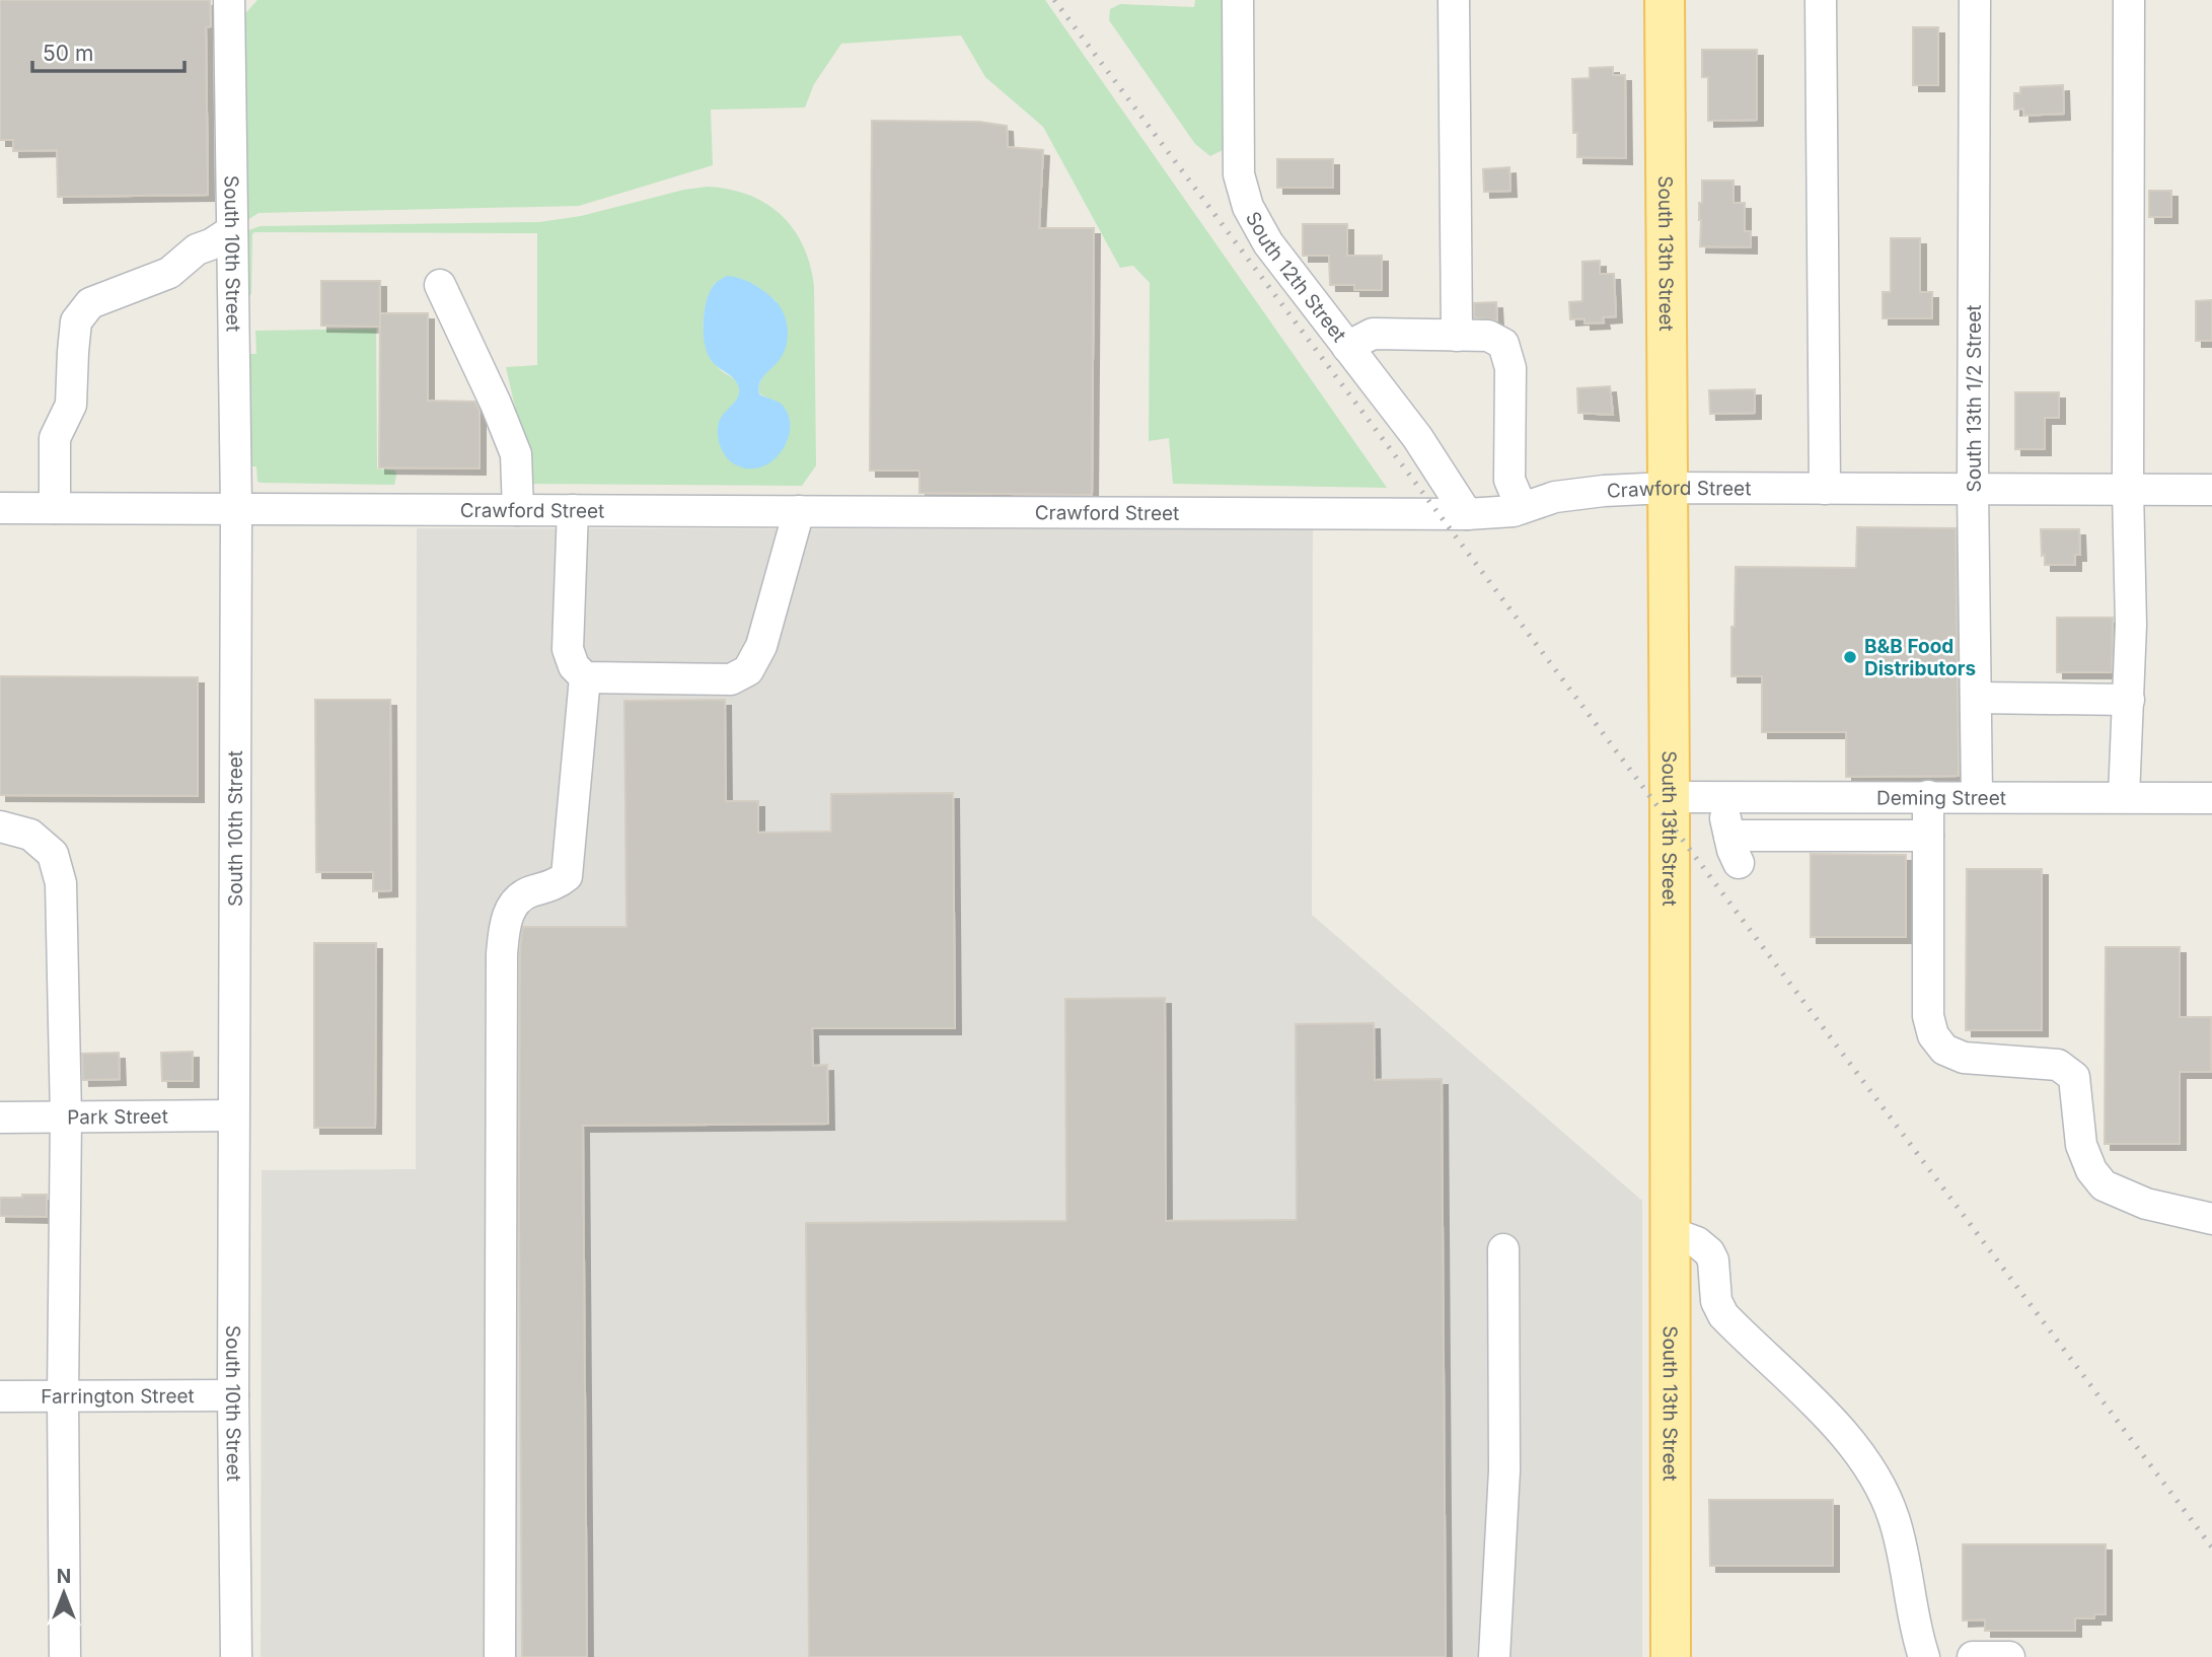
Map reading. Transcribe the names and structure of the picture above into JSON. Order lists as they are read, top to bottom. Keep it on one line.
{"streets":{"main road":["South 13th Street"],"street":["South 10th Street","South 12th Street","South 13th 1/2 Street","Crawford Street","Deming Street","Park Street","Farrington Street"]},"crossings":[["South 10th Street","Crawford Street"],["South 10th Street","Park Street"],["South 10th Street","Farrington Street"],["South 13th Street","Crawford Street"],["South 13th Street","Deming Street"],["South 12th Street","Crawford Street"],["South 13th 1/2 Street","Crawford Street"],["South 13th 1/2 Street","Deming Street"]],"places":["B&B Food Distributors"],"scale_bar":"50 m","north":"top"}
